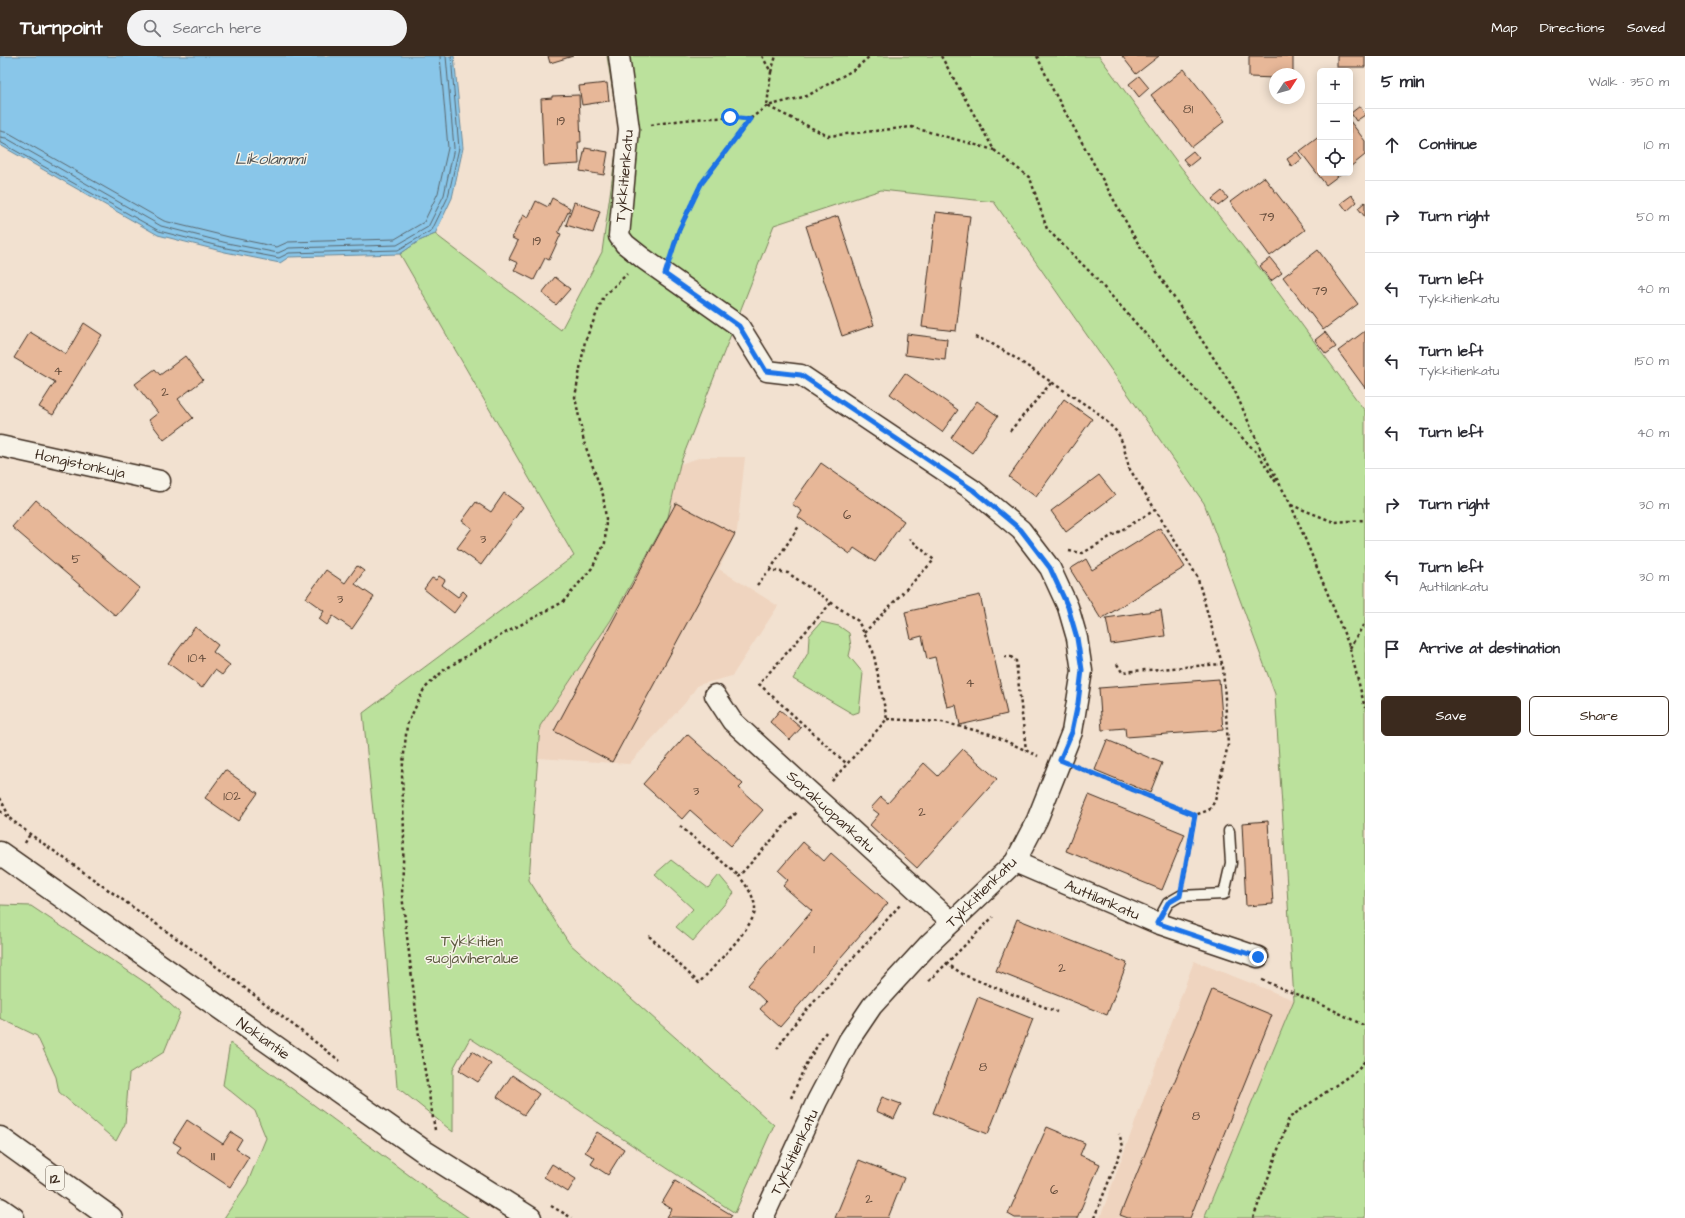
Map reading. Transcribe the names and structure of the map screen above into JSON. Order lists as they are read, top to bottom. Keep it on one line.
{"streets":{"main road":["Nokiantie","12"],"street":["Tykkitienkatu","Hongistonkuja","Sorakuopankatu","Auttilankatu"]},"crossings":[["Tykkitienkatu","Sorakuopankatu"],["Tykkitienkatu","Auttilankatu"]],"water":["Likolammi"],"parks":["Tykkitien suojaviheralue"],"house_numbers":["81","19","79","19","79","4","2","6","3","5","3","104","4","3","102","2","1","2","8","8","111","6","2"],"north":"top right","page":{"header":"Turnpoint","search":"Search here","nav":["Map","Directions","Saved"],"heading":["5 min","Walk · 350 m"],"map_buttons":["+","−"],"list":[["Continue","10 m"],["Turn right","50 m"],["Turn left","Tykkitienkatu","40 m"],["Turn left","Tykkitienkatu","150 m"],["Turn left","40 m"],["Turn right","30 m"],["Turn left","Auttilankatu","30 m"],"Arrive at destination"],"buttons":["Save","Share"]}}
